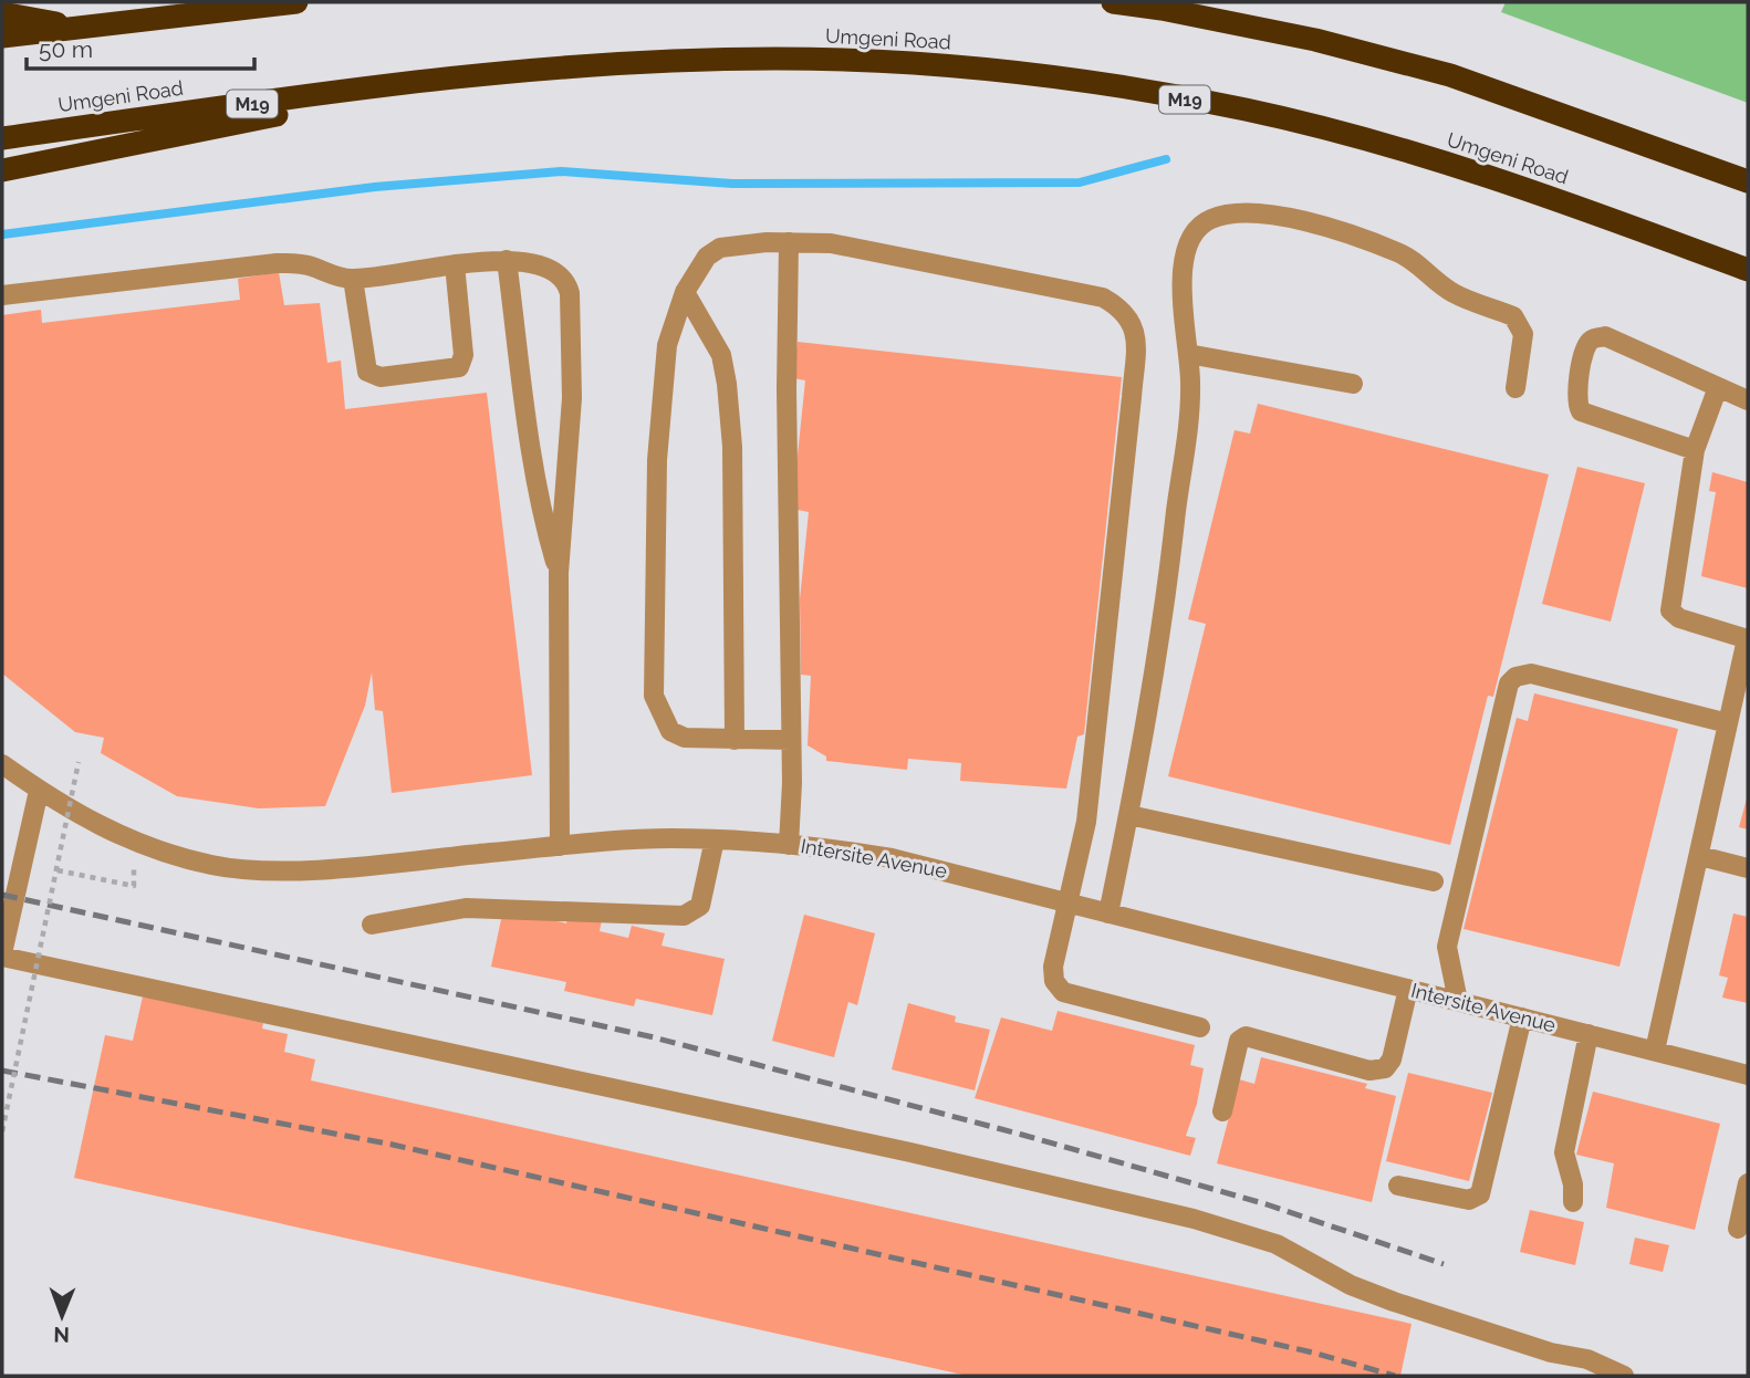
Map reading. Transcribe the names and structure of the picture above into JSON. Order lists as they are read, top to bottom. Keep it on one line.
{"streets":{"highway":["Umgeni Road","M19"],"street":["Intersite Avenue"]},"scale_bar":"50 m","north":"bottom"}
